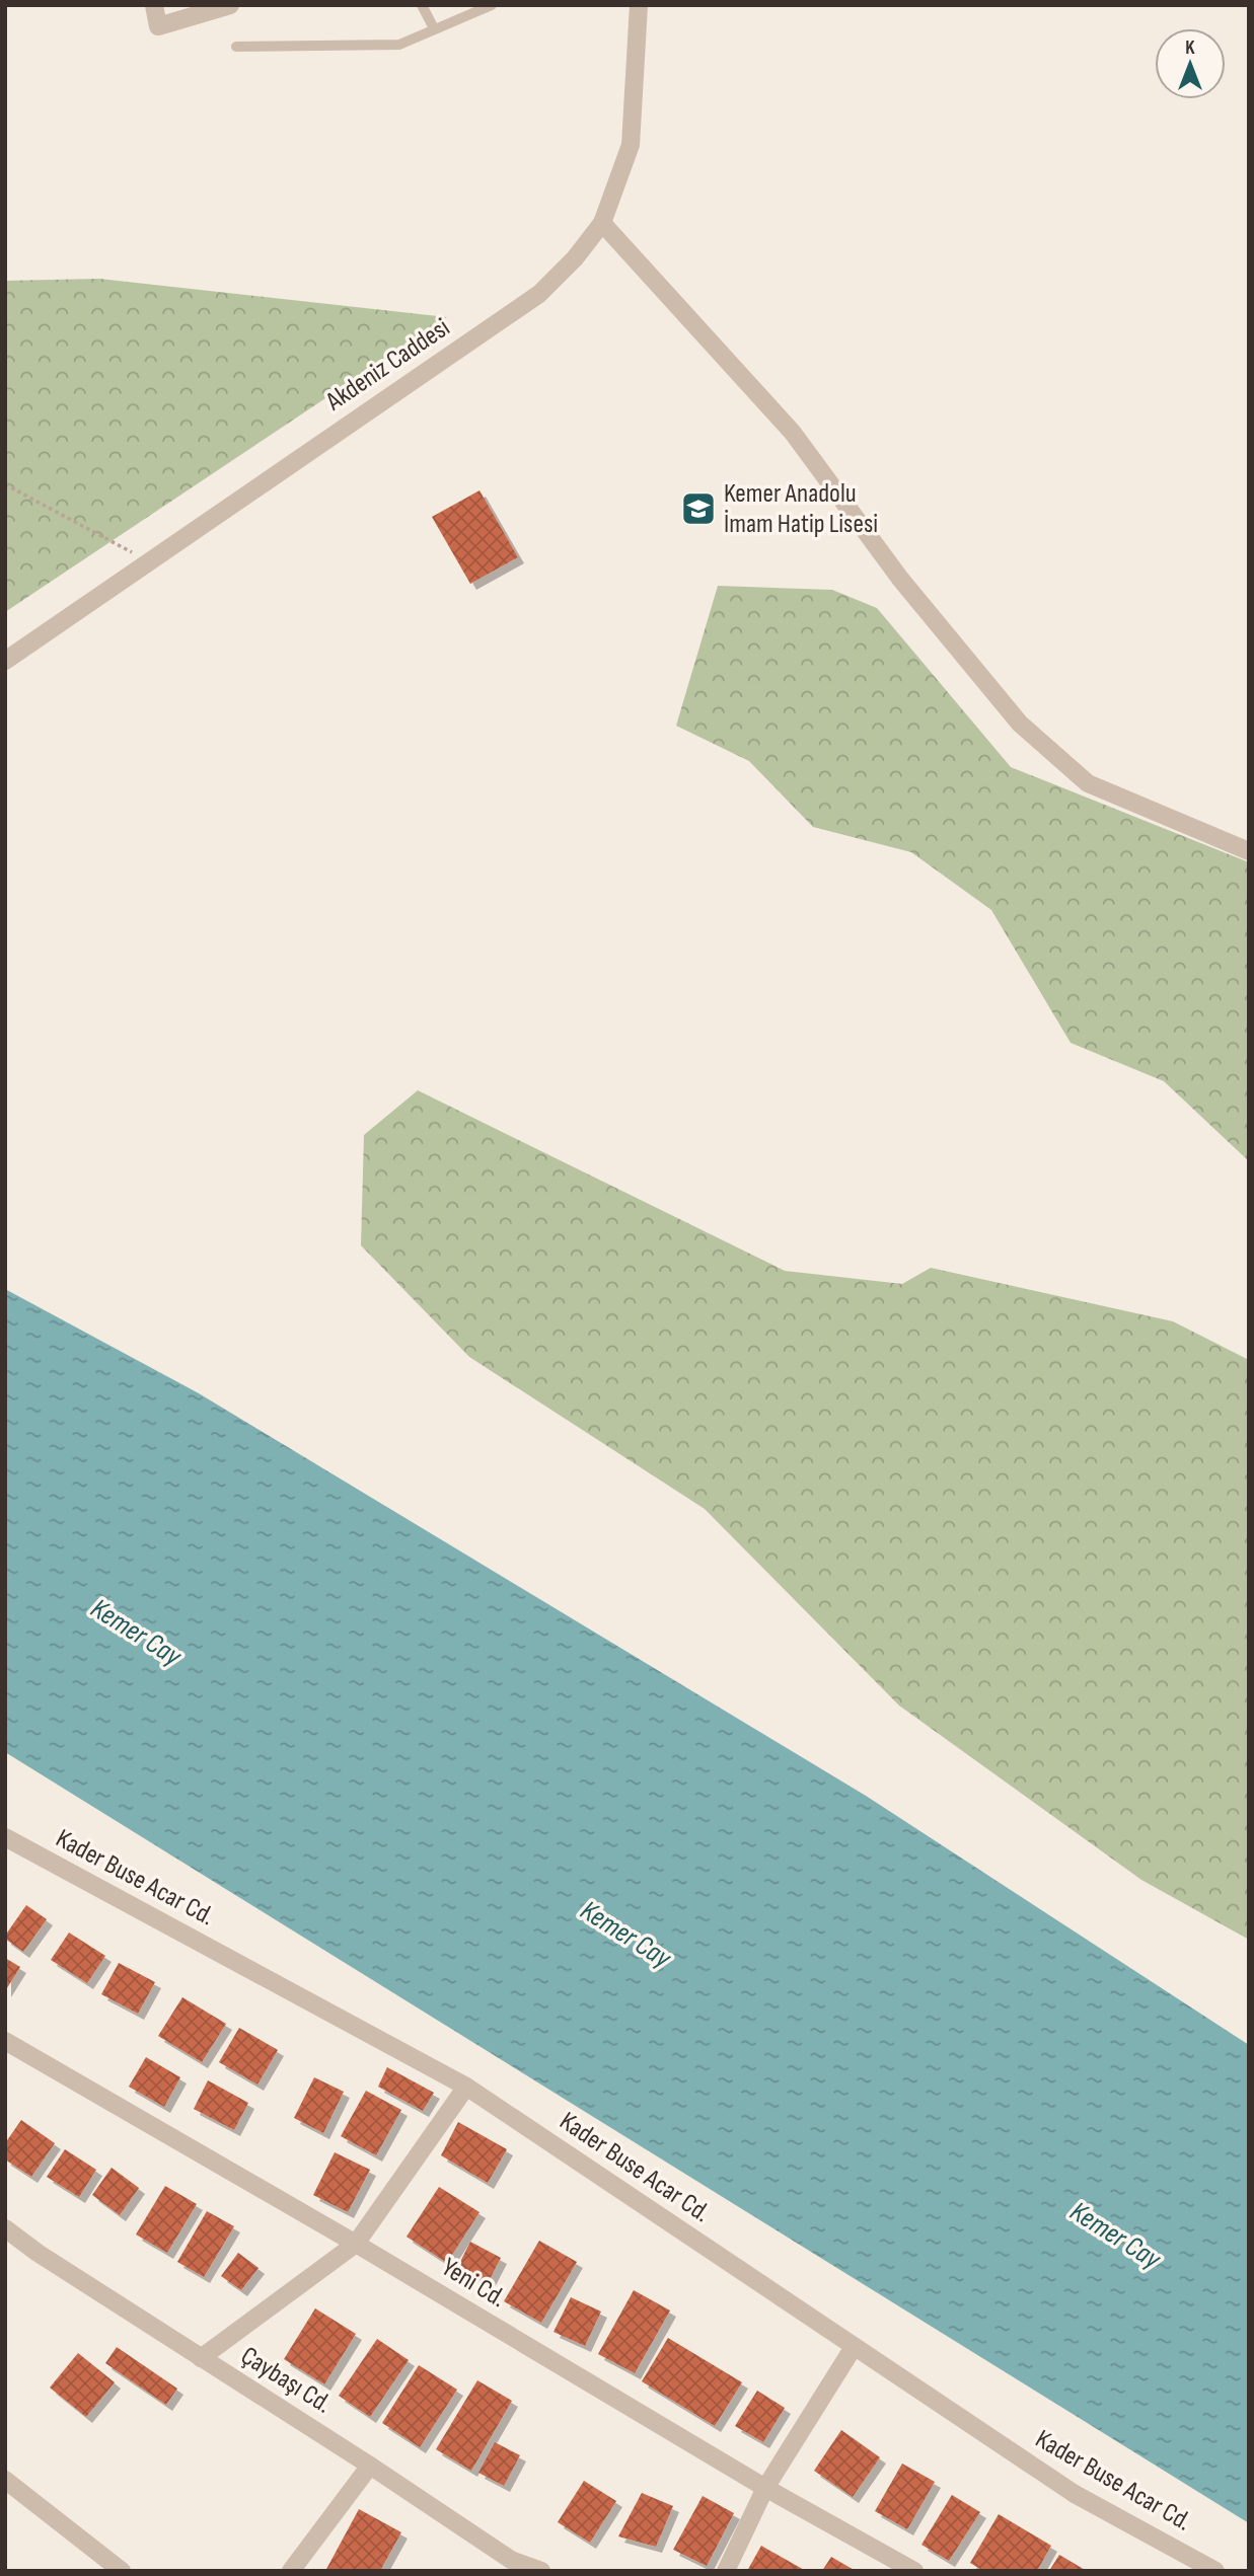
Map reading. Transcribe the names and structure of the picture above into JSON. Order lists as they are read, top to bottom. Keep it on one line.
{"streets":{"street":["Akdeniz Caddesi","Kader Buse Acar Cd.","Yeni Cd.","Çaybaşı Cd."]},"water":["Kemer Cay"],"places":{"school or university":["Kemer Anadolu İmam Hatip Lisesi"]},"north":"top"}
